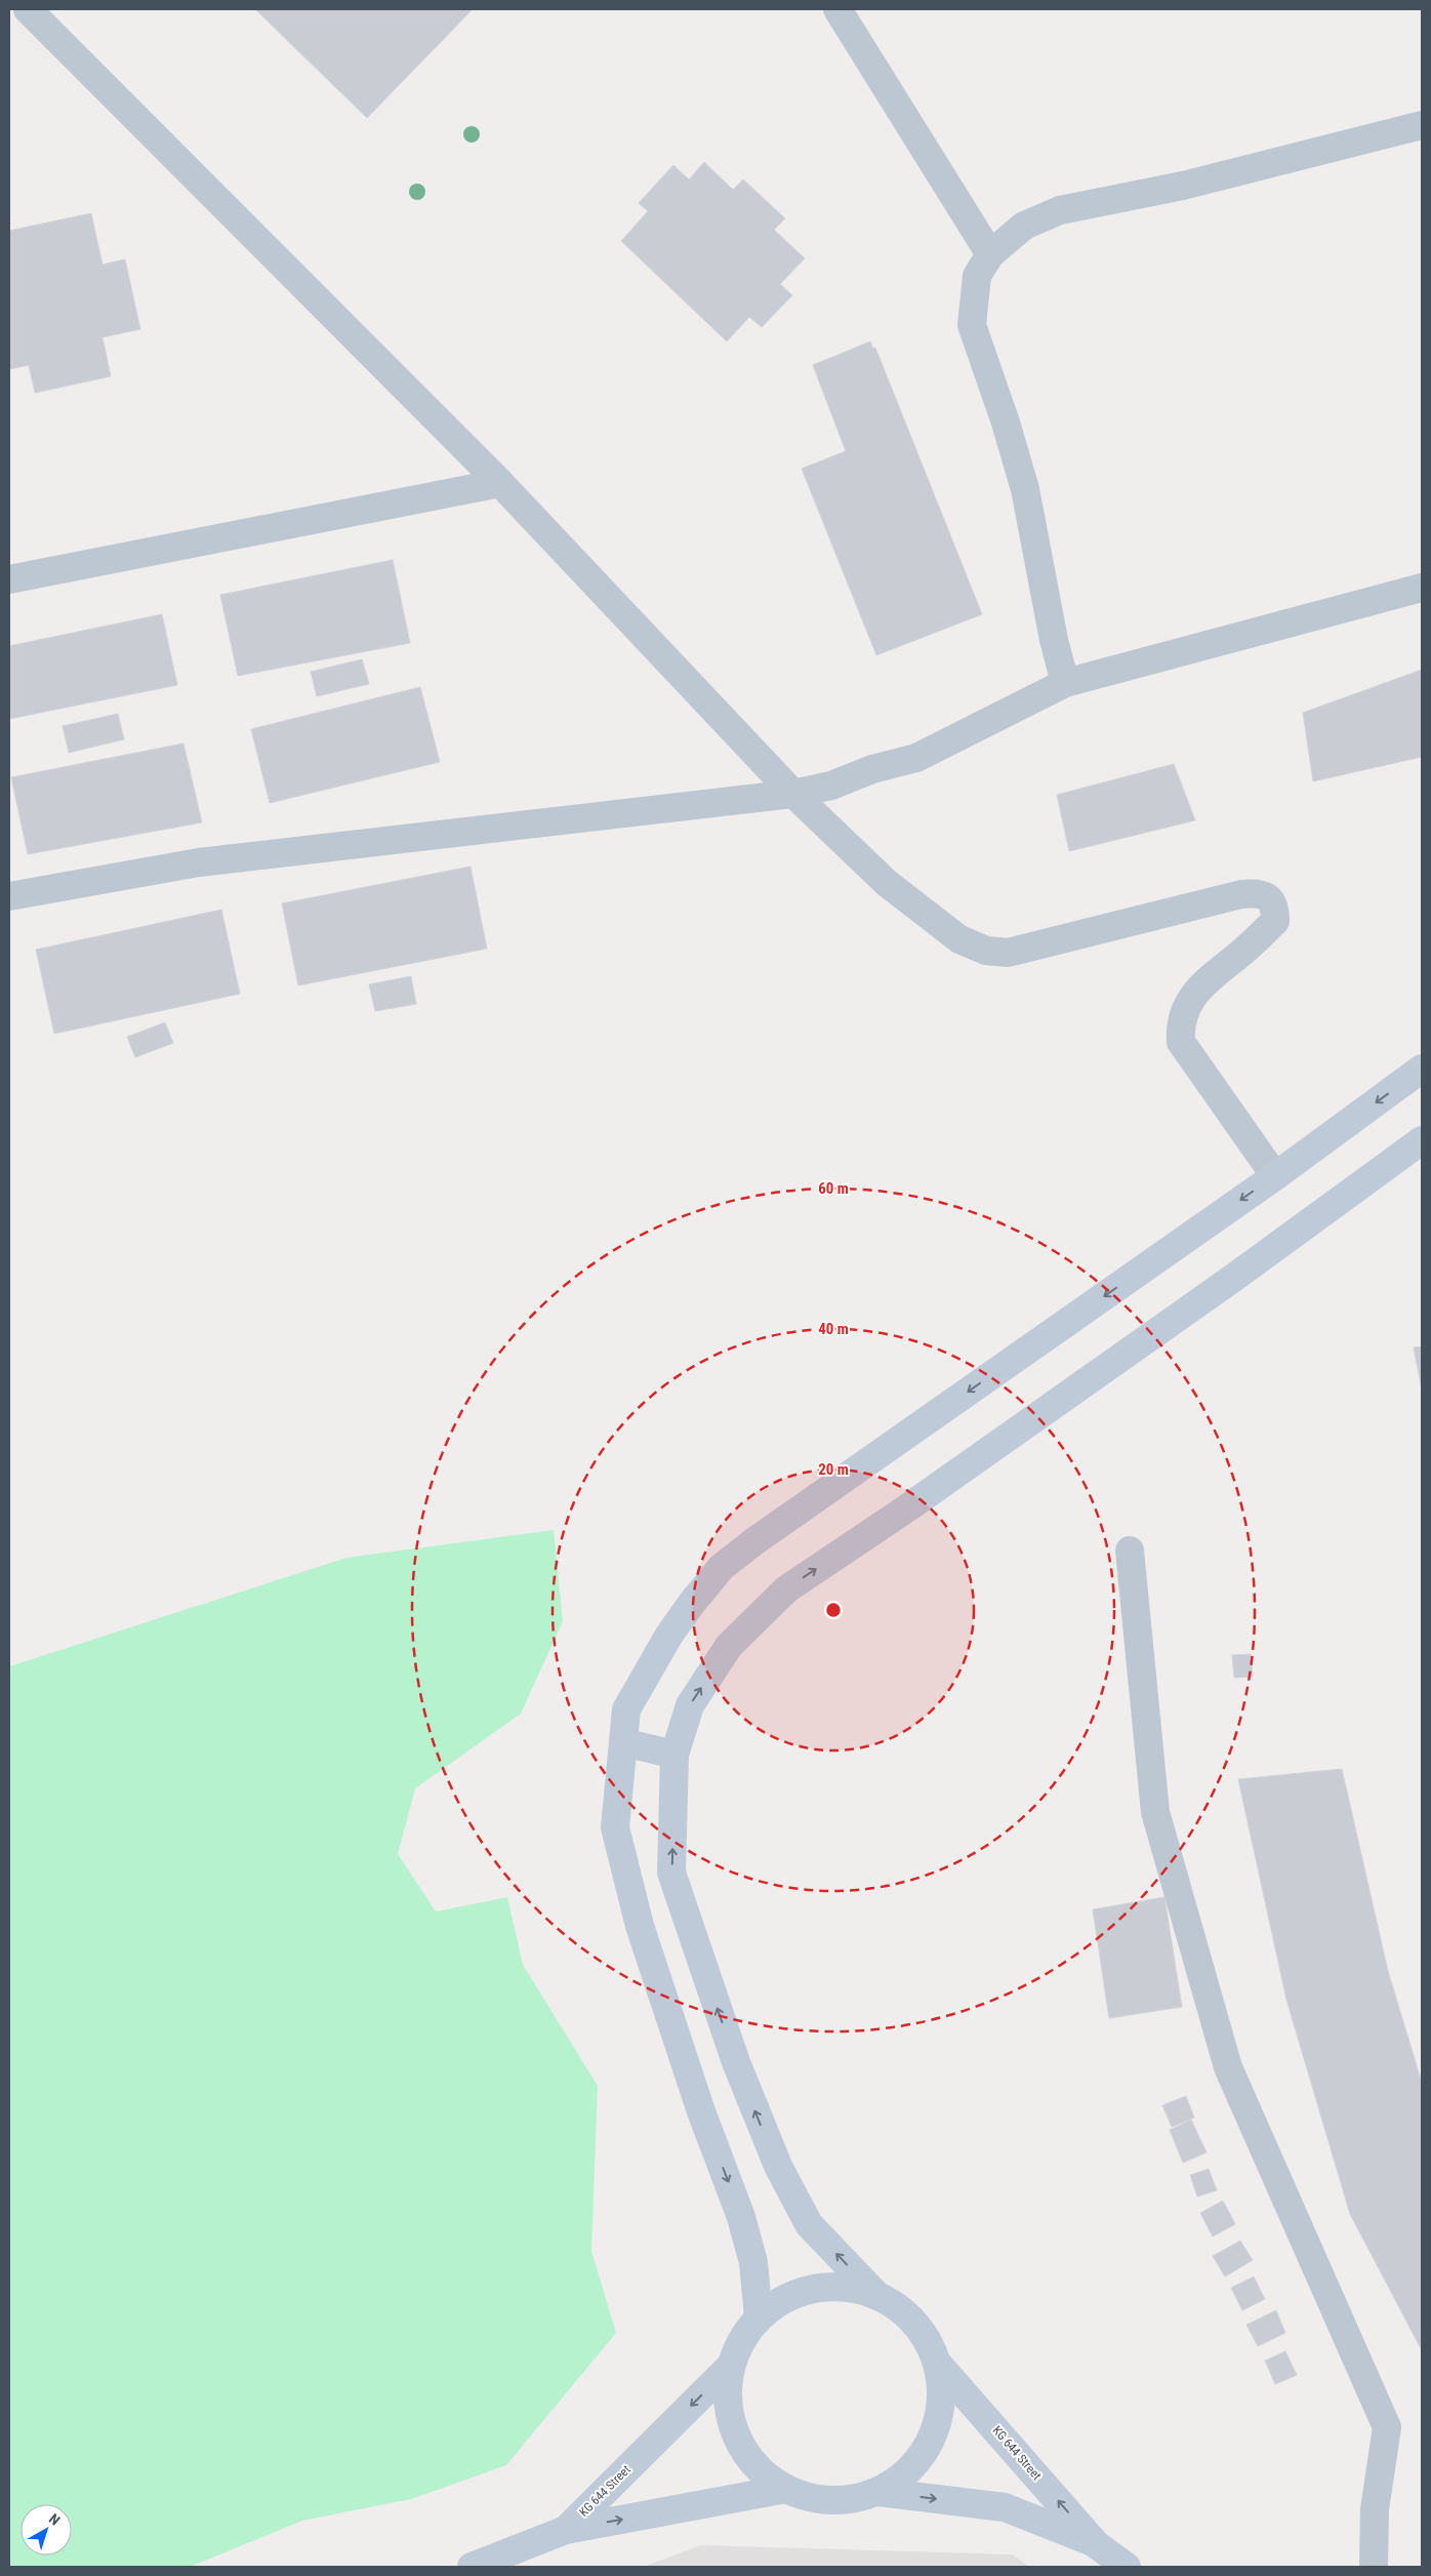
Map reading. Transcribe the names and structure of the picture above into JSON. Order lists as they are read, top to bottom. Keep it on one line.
{"streets":{"main road":["KG 644 Street"]},"north":"top right","rings":["60 m","40 m","20 m"]}
